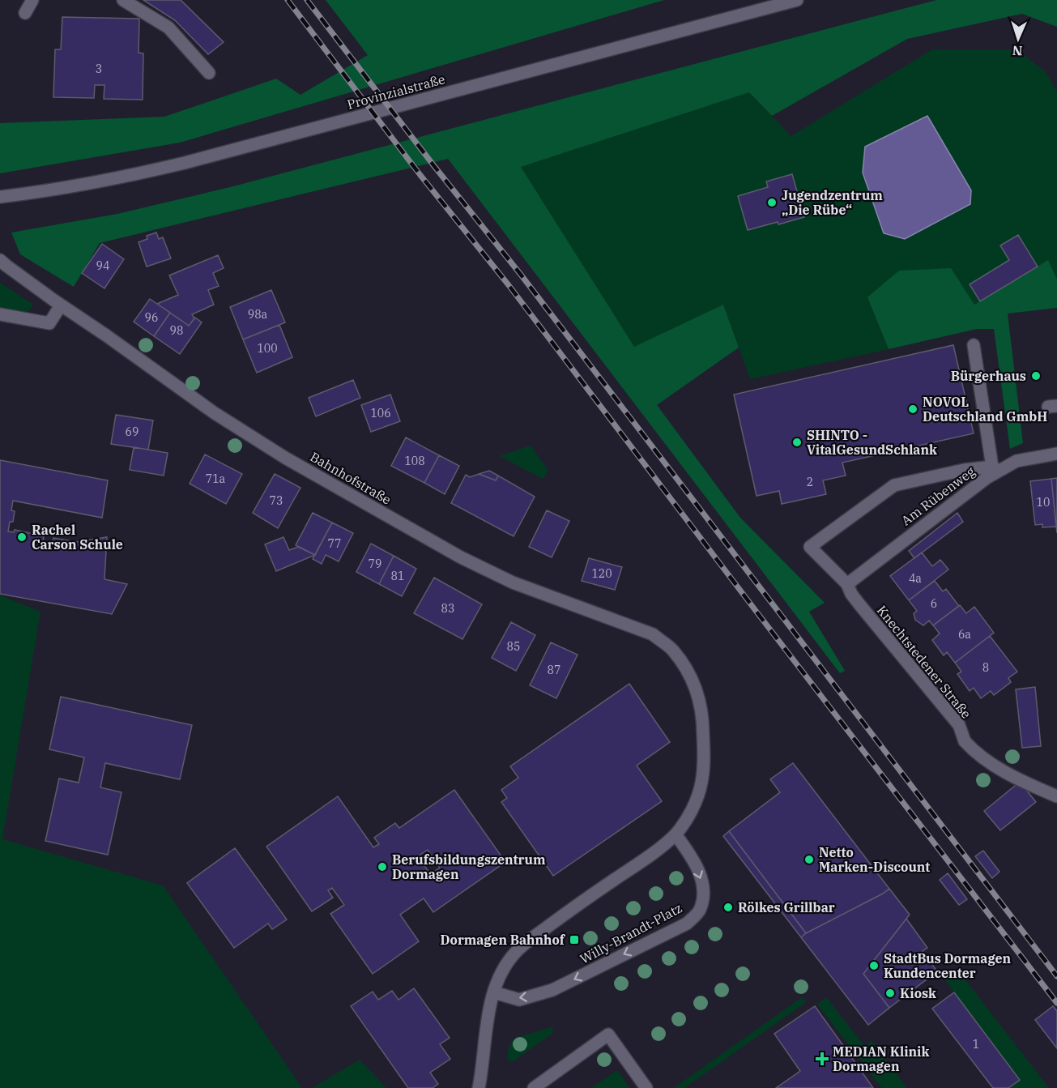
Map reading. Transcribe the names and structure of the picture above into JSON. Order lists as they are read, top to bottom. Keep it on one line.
{"streets":{"street":["Provinzialstraße","Bahnhofstraße","Am Rübenweg","Knechtstedener Straße","Willy-Brandt-Platz"]},"crossings":[["Bahnhofstraße","Willy-Brandt-Platz"],["Am Rübenweg","Knechtstedener Straße"]],"places":{"other":["Jugendzentrum „Die Rübe“","Bürgerhaus","NOVOL Deutschland GmbH","SHINTO - VitalGesundSchlank","Rachel Carson Schule","Netto Marken-Discount","Berufsbildungszentrum Dormagen","Rölkes Grillbar","StadtBus Dormagen Kundencenter","Kiosk"],"transit":["Dormagen Bahnhof"],"health":["MEDIAN Klinik Dormagen"]},"house_numbers":["3","94","98a","96","98","100","106","69","108","71a","2","73","10","77","79","120","81","4a","6","83","6a","85","8","87","1"],"north":"bottom"}
